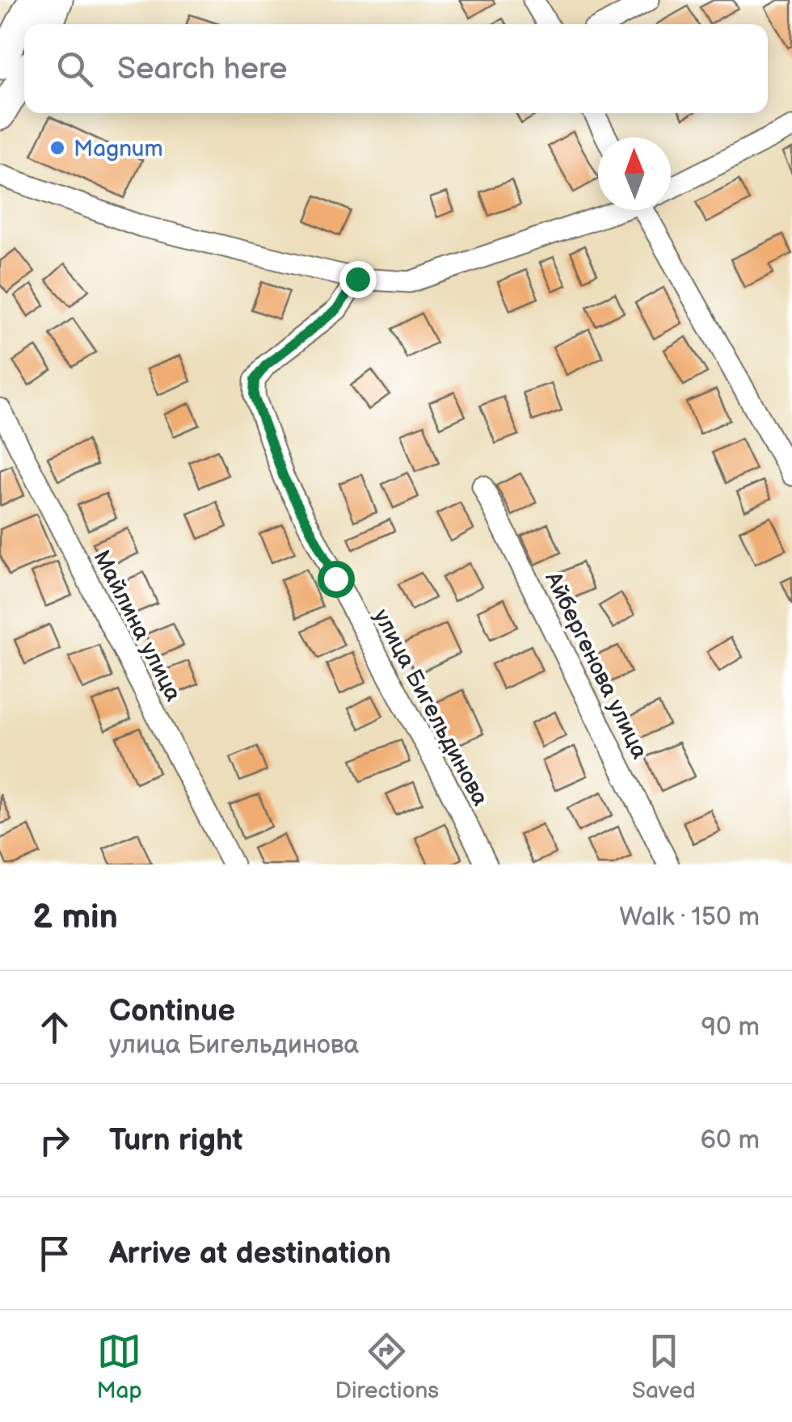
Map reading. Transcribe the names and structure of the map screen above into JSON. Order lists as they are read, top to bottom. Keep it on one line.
{"streets":{"street":["Майлина улица","Айбергенова улица","улица Бигельдинова"]},"places":["Magnum"],"north":"top","page":{"search":"Search here","heading":["2 min","Walk · 150 m"],"list":[["Continue","улица Бигельдинова","90 m"],["Turn right","60 m"],"Arrive at destination"],"nav":["Map","Directions","Saved"]}}
